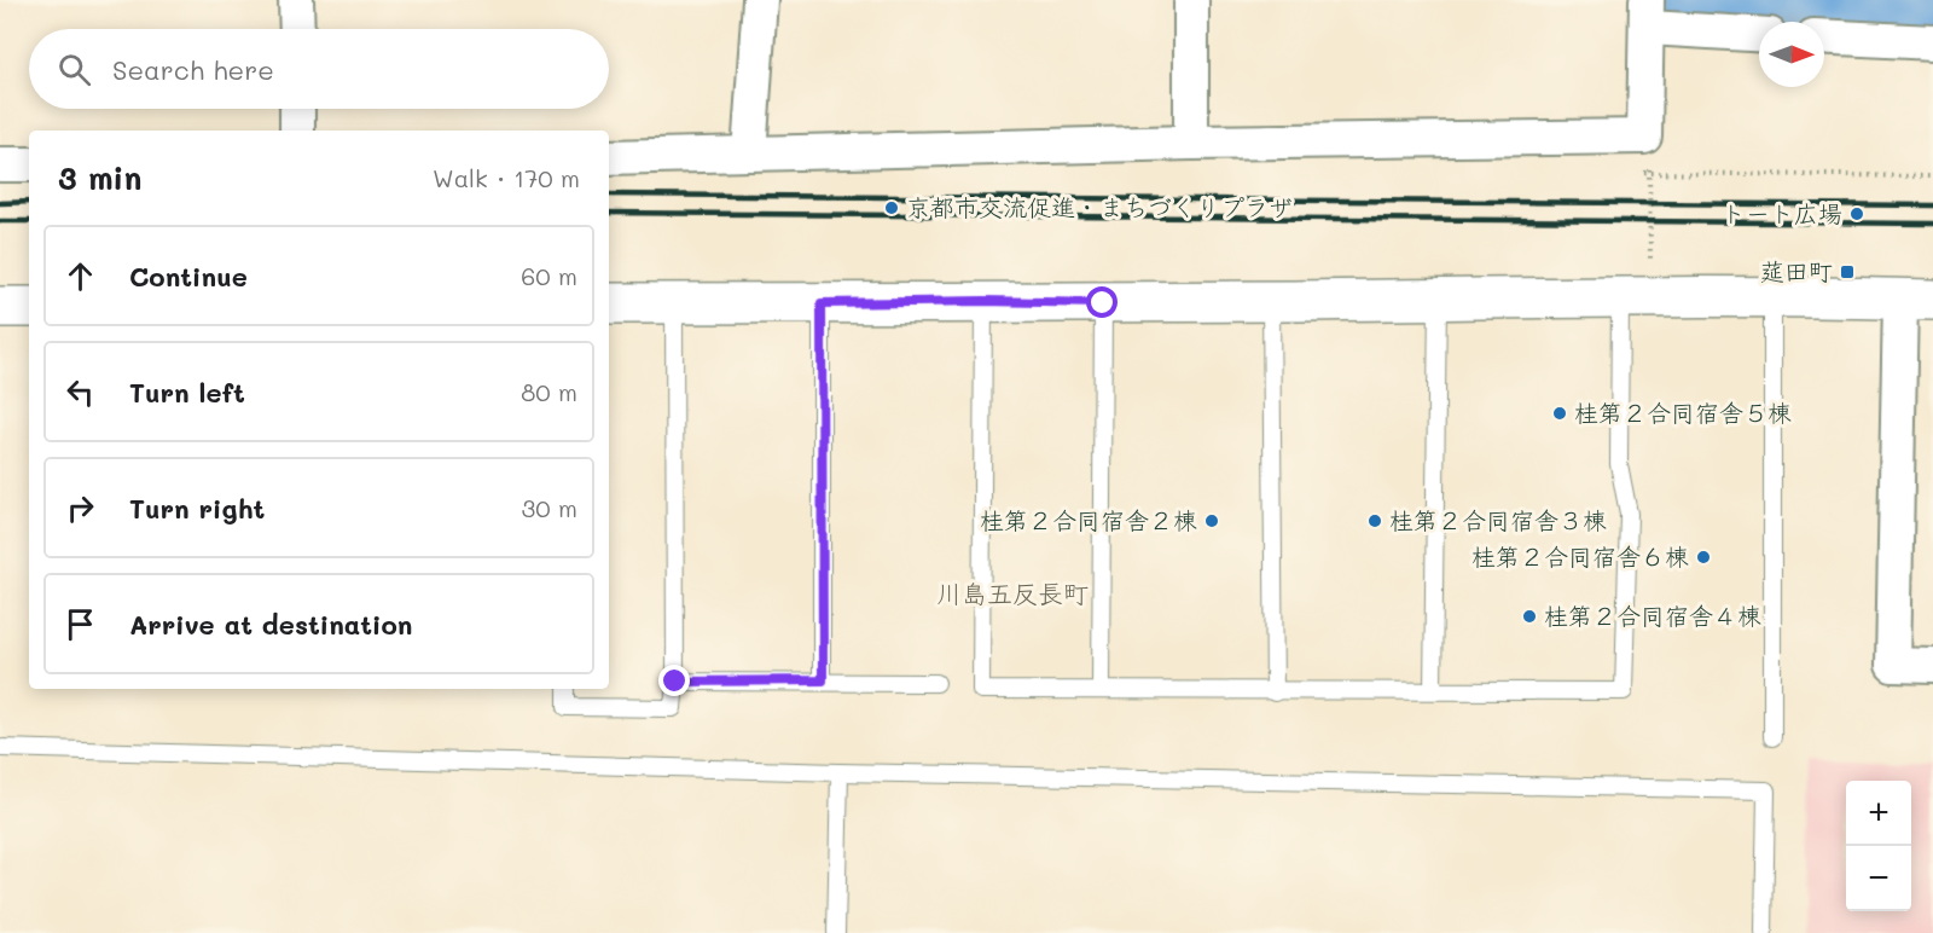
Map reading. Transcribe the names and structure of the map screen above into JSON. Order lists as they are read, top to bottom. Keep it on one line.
{"districts":["川島五反長町"],"places":{"other":["京都市交流促進・まちづくりプラザ","トート広場","桂第２合同宿舎５棟","桂第２合同宿舎２棟","桂第２合同宿舎３棟","桂第２合同宿舎６棟","桂第２合同宿舎４棟"],"transit":["莚田町"]},"north":"right","page":{"search":"Search here","heading":["3 min","Walk · 170 m"],"list":[["Continue","60 m"],["Turn left","80 m"],["Turn right","30 m"],"Arrive at destination"],"map_buttons":["+","−"]}}
